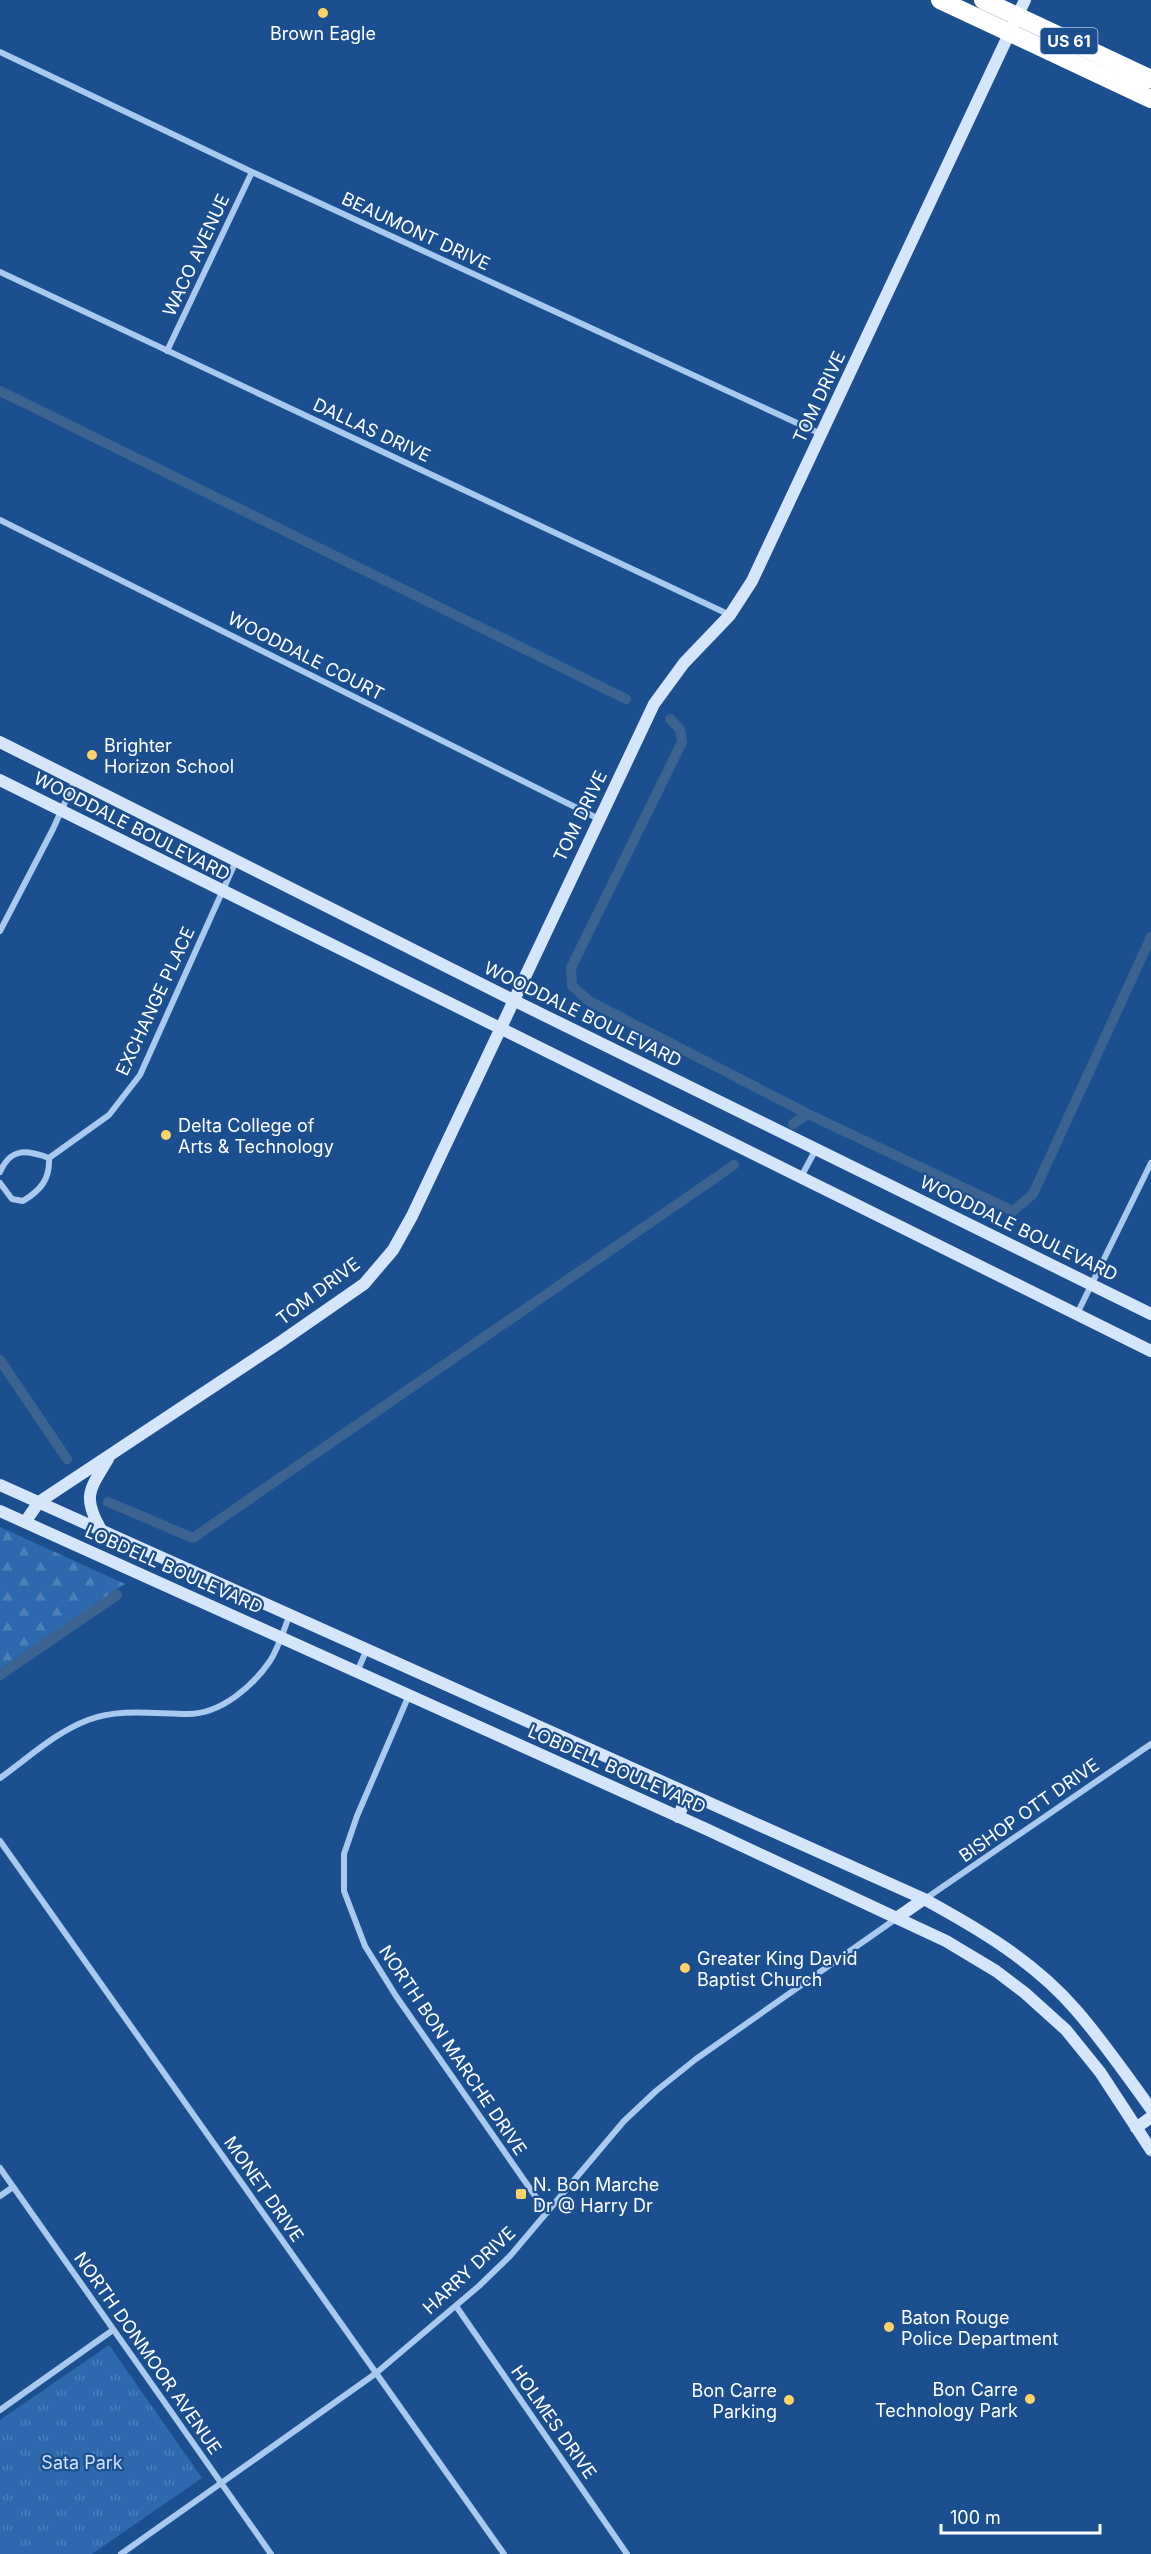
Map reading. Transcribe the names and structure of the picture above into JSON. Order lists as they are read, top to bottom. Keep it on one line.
{"streets":{"highway":["US 61"],"street":["BEAUMONT DRIVE","WACO AVENUE","TOM DRIVE","DALLAS DRIVE","WOODDALE COURT","WOODDALE BOULEVARD","EXCHANGE PLACE","LOBDELL BOULEVARD","BISHOP OTT DRIVE","NORTH BON MARCHE DRIVE","MONET DRIVE","HARRY DRIVE","NORTH DONMOOR AVENUE","HOLMES DRIVE"]},"crossings":[["US 61","TOM DRIVE"],["BEAUMONT DRIVE","WACO AVENUE"],["BEAUMONT DRIVE","TOM DRIVE"],["WACO AVENUE","DALLAS DRIVE"],["TOM DRIVE","DALLAS DRIVE"],["TOM DRIVE","WOODDALE COURT"],["TOM DRIVE","WOODDALE BOULEVARD"],["TOM DRIVE","LOBDELL BOULEVARD"],["WOODDALE BOULEVARD","EXCHANGE PLACE"],["LOBDELL BOULEVARD","BISHOP OTT DRIVE"],["LOBDELL BOULEVARD","NORTH BON MARCHE DRIVE"],["LOBDELL BOULEVARD","HARRY DRIVE"],["NORTH BON MARCHE DRIVE","HARRY DRIVE"],["MONET DRIVE","HARRY DRIVE"],["HARRY DRIVE","NORTH DONMOOR AVENUE"],["HARRY DRIVE","HOLMES DRIVE"]],"parks":["Sata Park"],"places":{"other":["Brown Eagle","Brighter Horizon School","Delta College of Arts & Technology","Greater King David Baptist Church","Baton Rouge Police Department","Bon Carre Technology Park","Bon Carre Parking"],"transit":["N. Bon Marche Dr @ Harry Dr"]},"scale_bar":"100 m"}
